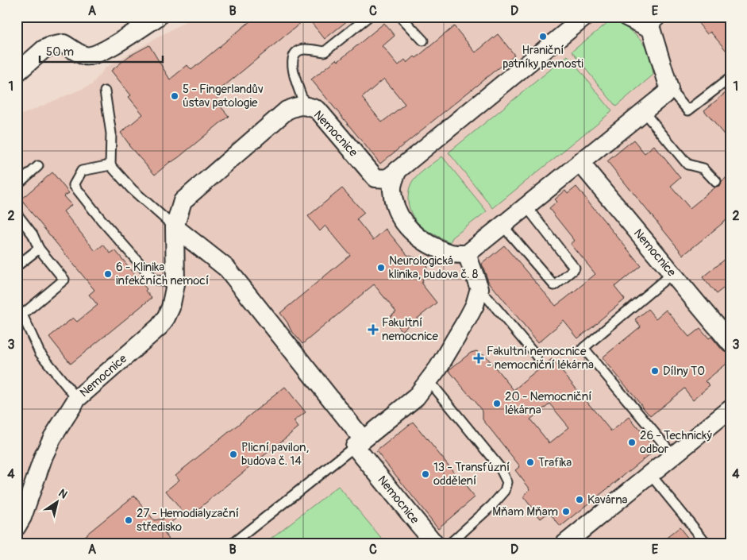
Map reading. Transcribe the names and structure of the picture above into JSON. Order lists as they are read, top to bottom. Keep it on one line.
{"streets":{"street":["Nemocnice"]},"places":{"other":["Hraniční patníky pevnosti","5 - Fingerlandův ústav patologie","Neurologická klinika, budova č. 8","6 - Klinika infekčních nemocí","Dílny TO","20 - Nemocniční lékárna","26 - Technický odbor","Plicní pavilon, budova č. 14","Trafika","13 - Transfúzní oddělení","Kavárna","Mňam Mňam","27 - Hemodialyzační středisko"],"health":["Fakultní nemocnice","Fakultní nemocnice - nemocniční lékárna"]},"scale_bar":"50 m","north":"top right","grid":{"columns":["A","B","C","D","E"],"rows":["1","2","3","4"]}}
